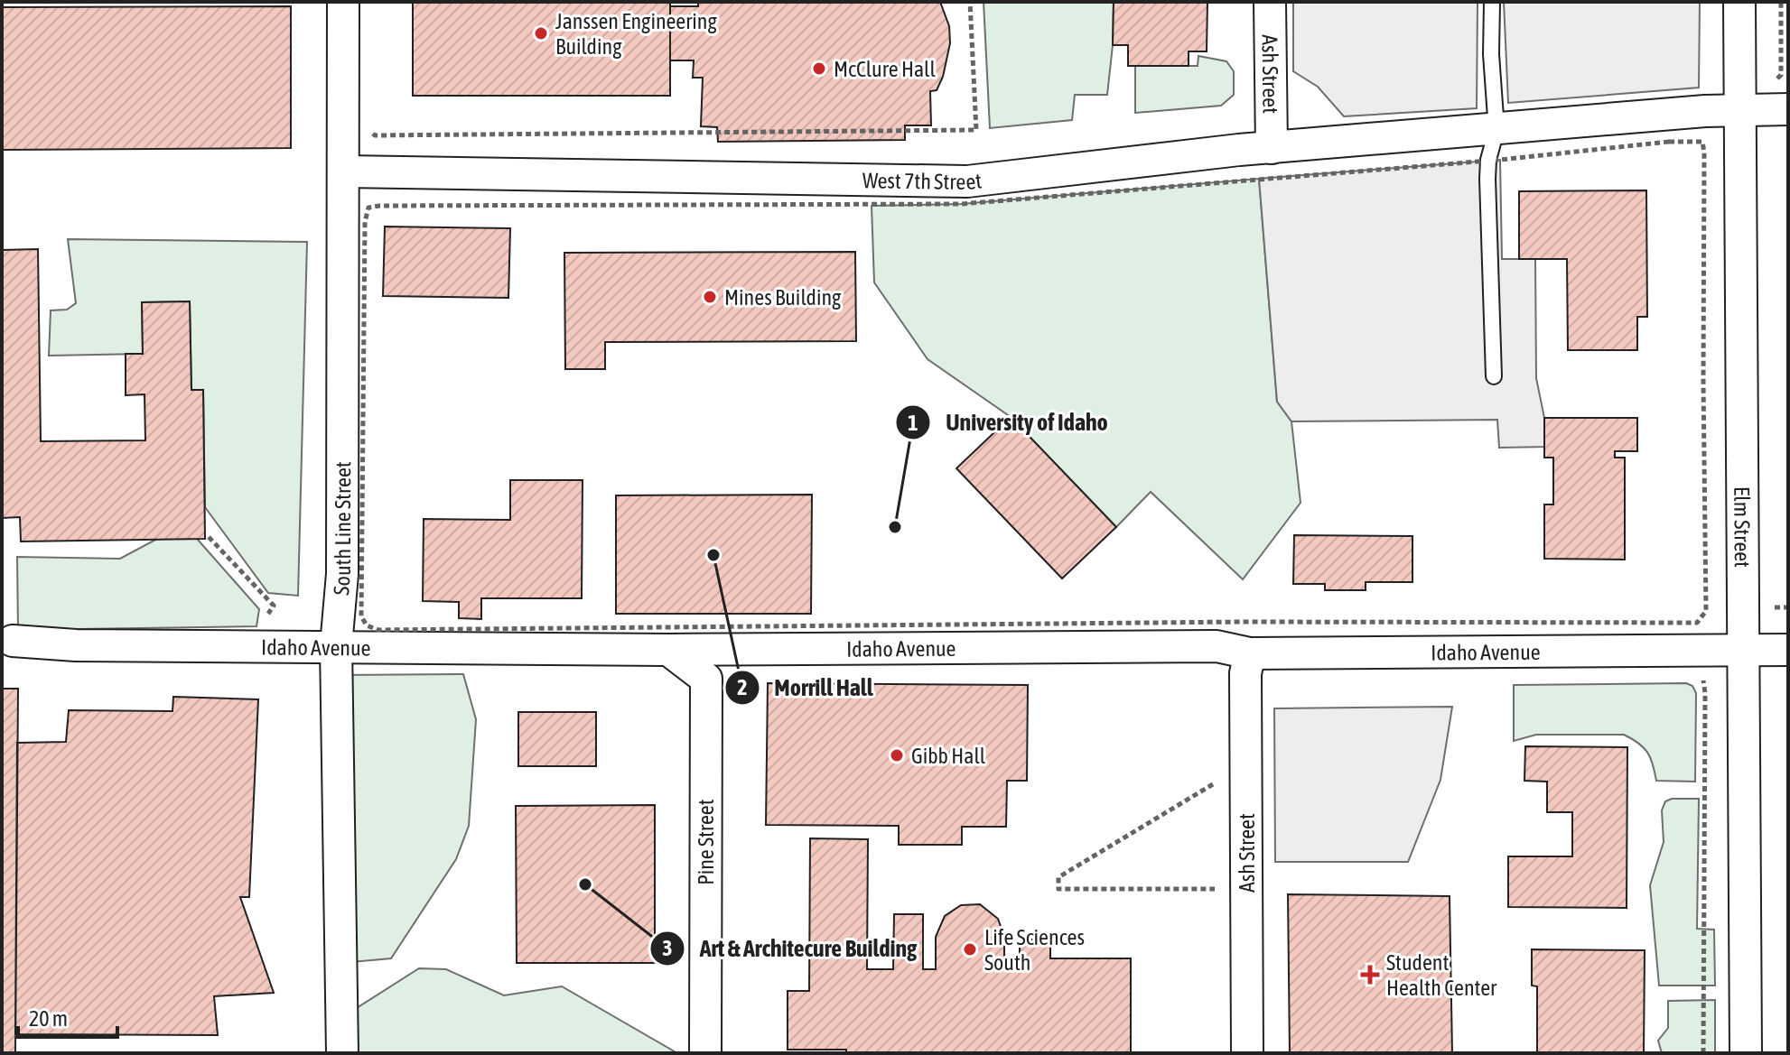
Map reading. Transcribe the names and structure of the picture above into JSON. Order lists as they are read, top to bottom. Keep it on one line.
{"streets":{"street":["Ash Street","West 7th Street","Elm Street","South Line Street","Idaho Avenue","Pine Street"]},"crossings":[["Ash Street","West 7th Street"],["Ash Street","Idaho Avenue"],["West 7th Street","Elm Street"],["West 7th Street","South Line Street"],["Elm Street","Idaho Avenue"],["South Line Street","Idaho Avenue"],["Idaho Avenue","Pine Street"]],"places":{"other":["Janssen Engineering Building","McClure Hall","Mines Building","University of Idaho","Morrill Hall","Gibb Hall","Art & Architecure Building","Life Sciences South"],"health":["Student Health Center"]},"scale_bar":"20 m"}
